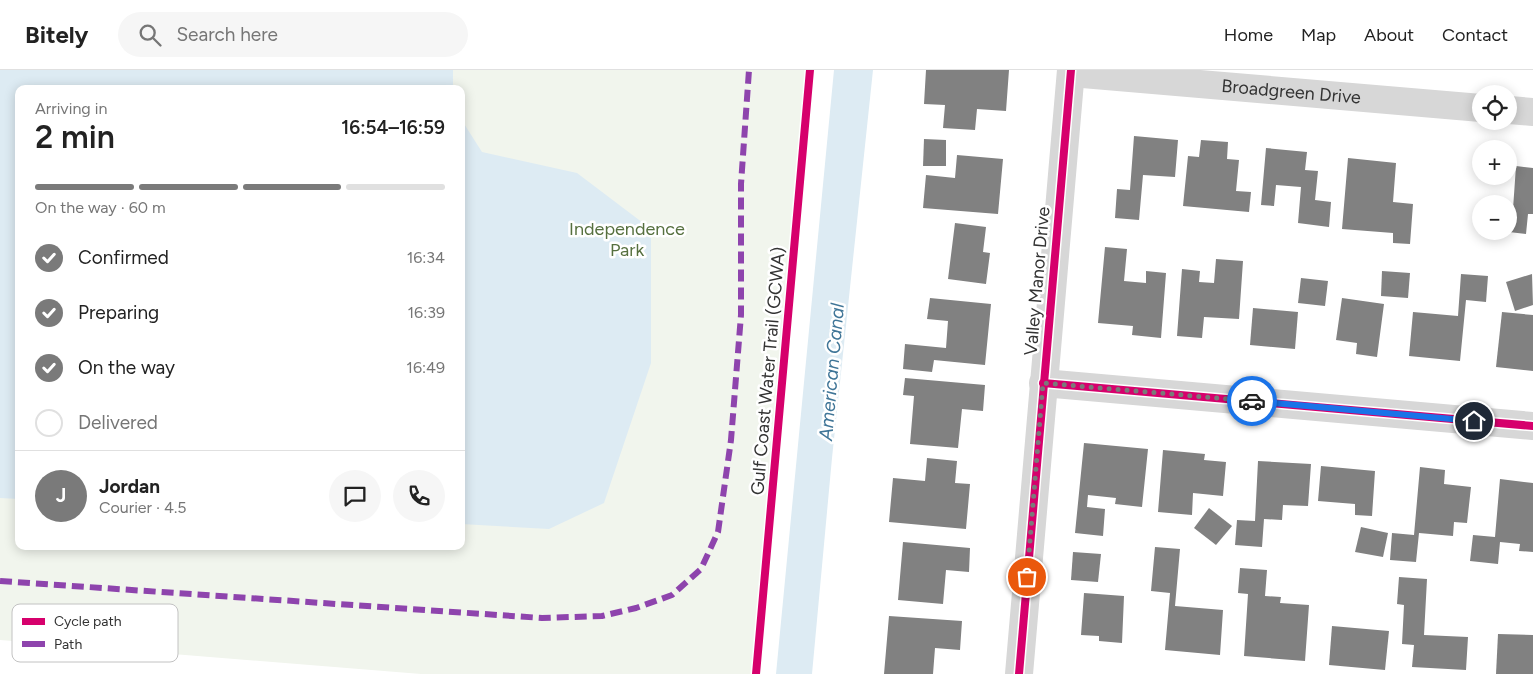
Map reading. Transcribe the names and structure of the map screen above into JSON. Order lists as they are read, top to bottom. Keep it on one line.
{"streets":{"street":["Broadgreen Drive","Valley Manor Drive"],"cycle path":["Gulf Coast Water Trail (GCWA)"]},"crossings":[["Broadgreen Drive","Valley Manor Drive"]],"water":["American Canal"],"parks":["Independence Park"],"legend":["Cycle path","Path"],"page":{"header":"Bitely","search":"Search here","nav":["Home","Map","About","Contact"],"map_buttons":["+","−"],"heading":["2 min","Arriving in","16:54–16:59"],"panel":["Jordan","Courier · 4.5"],"bar":"On the way · 60 m","list":[["Confirmed","16:34"],["Preparing","16:39"],["On the way","16:49"],"Delivered"],"round":"J"}}
